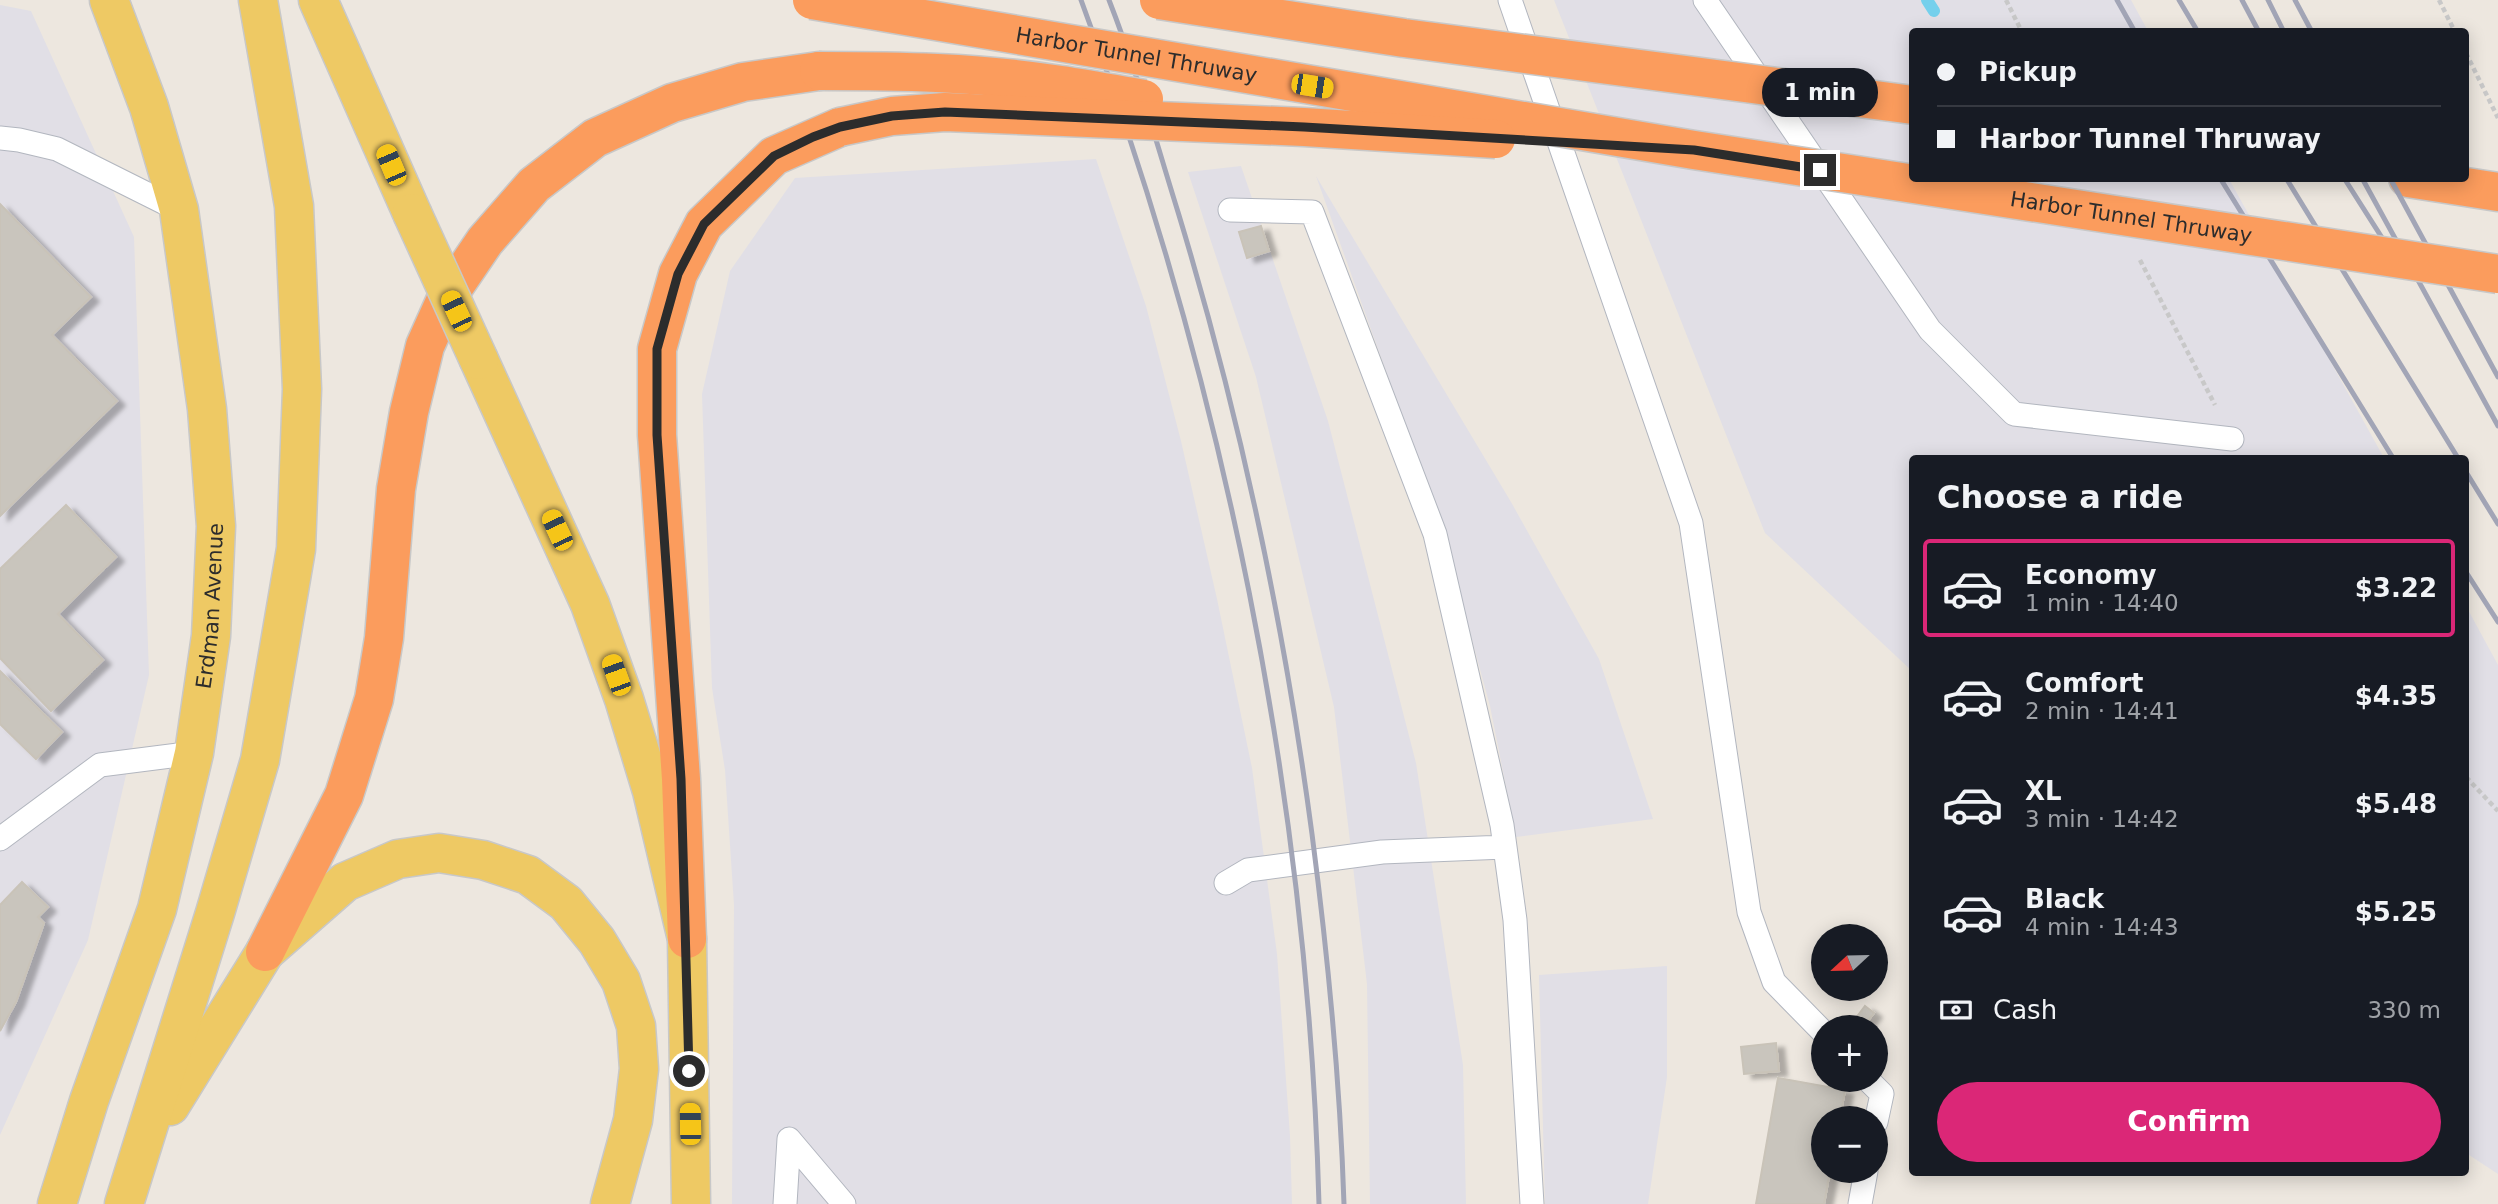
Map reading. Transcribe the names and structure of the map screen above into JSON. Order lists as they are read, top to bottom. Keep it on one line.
{"streets":{"highway":["Harbor Tunnel Thruway"],"main road":["Erdman Avenue"]},"north":"left","page":{"banner":["Pickup","Harbor Tunnel Thruway"],"bubble":"1 min","heading":"Choose a ride","list":[{"name":"Economy","note":"1 min · 14:40","value":"$3.22"},{"name":"Comfort","note":"2 min · 14:41","value":"$4.35"},{"name":"XL","note":"3 min · 14:42","value":"$5.48"},{"name":"Black","note":"4 min · 14:43","value":"$5.25"}],"map_buttons":["+","−"],"pay":["Cash","330 m"],"buttons":"Confirm"}}
